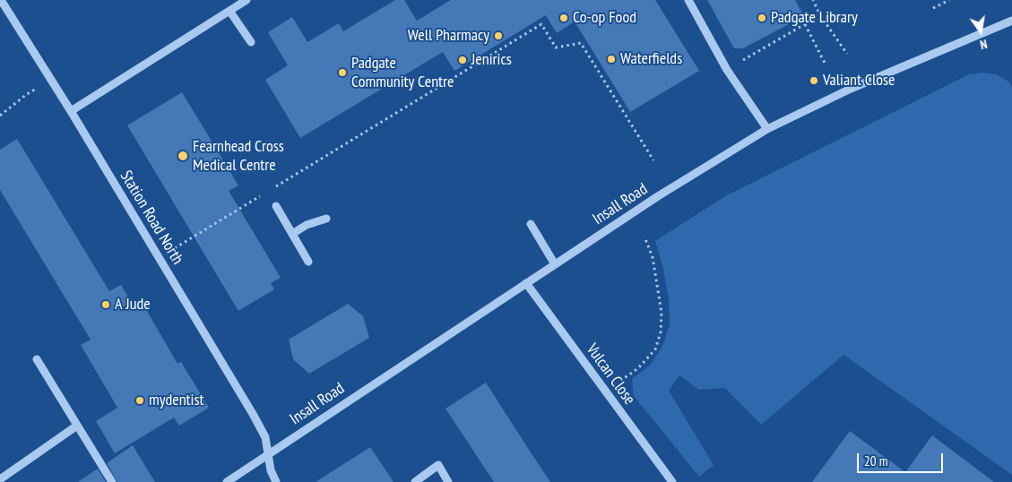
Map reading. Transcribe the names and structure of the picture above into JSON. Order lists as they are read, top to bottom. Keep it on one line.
{"streets":{"street":["Insall Road","Station Road North","Vulcan Close"]},"crossings":[["Insall Road","Station Road North"],["Insall Road","Vulcan Close"]],"places":["Co-op Food","Padgate Library","Well Pharmacy","Waterfields","Jenirics","Padgate Community Centre","Valiant Close","Fearnhead Cross Medical Centre","A Jude","mydentist"],"scale_bar":"20 m","north":"bottom"}
